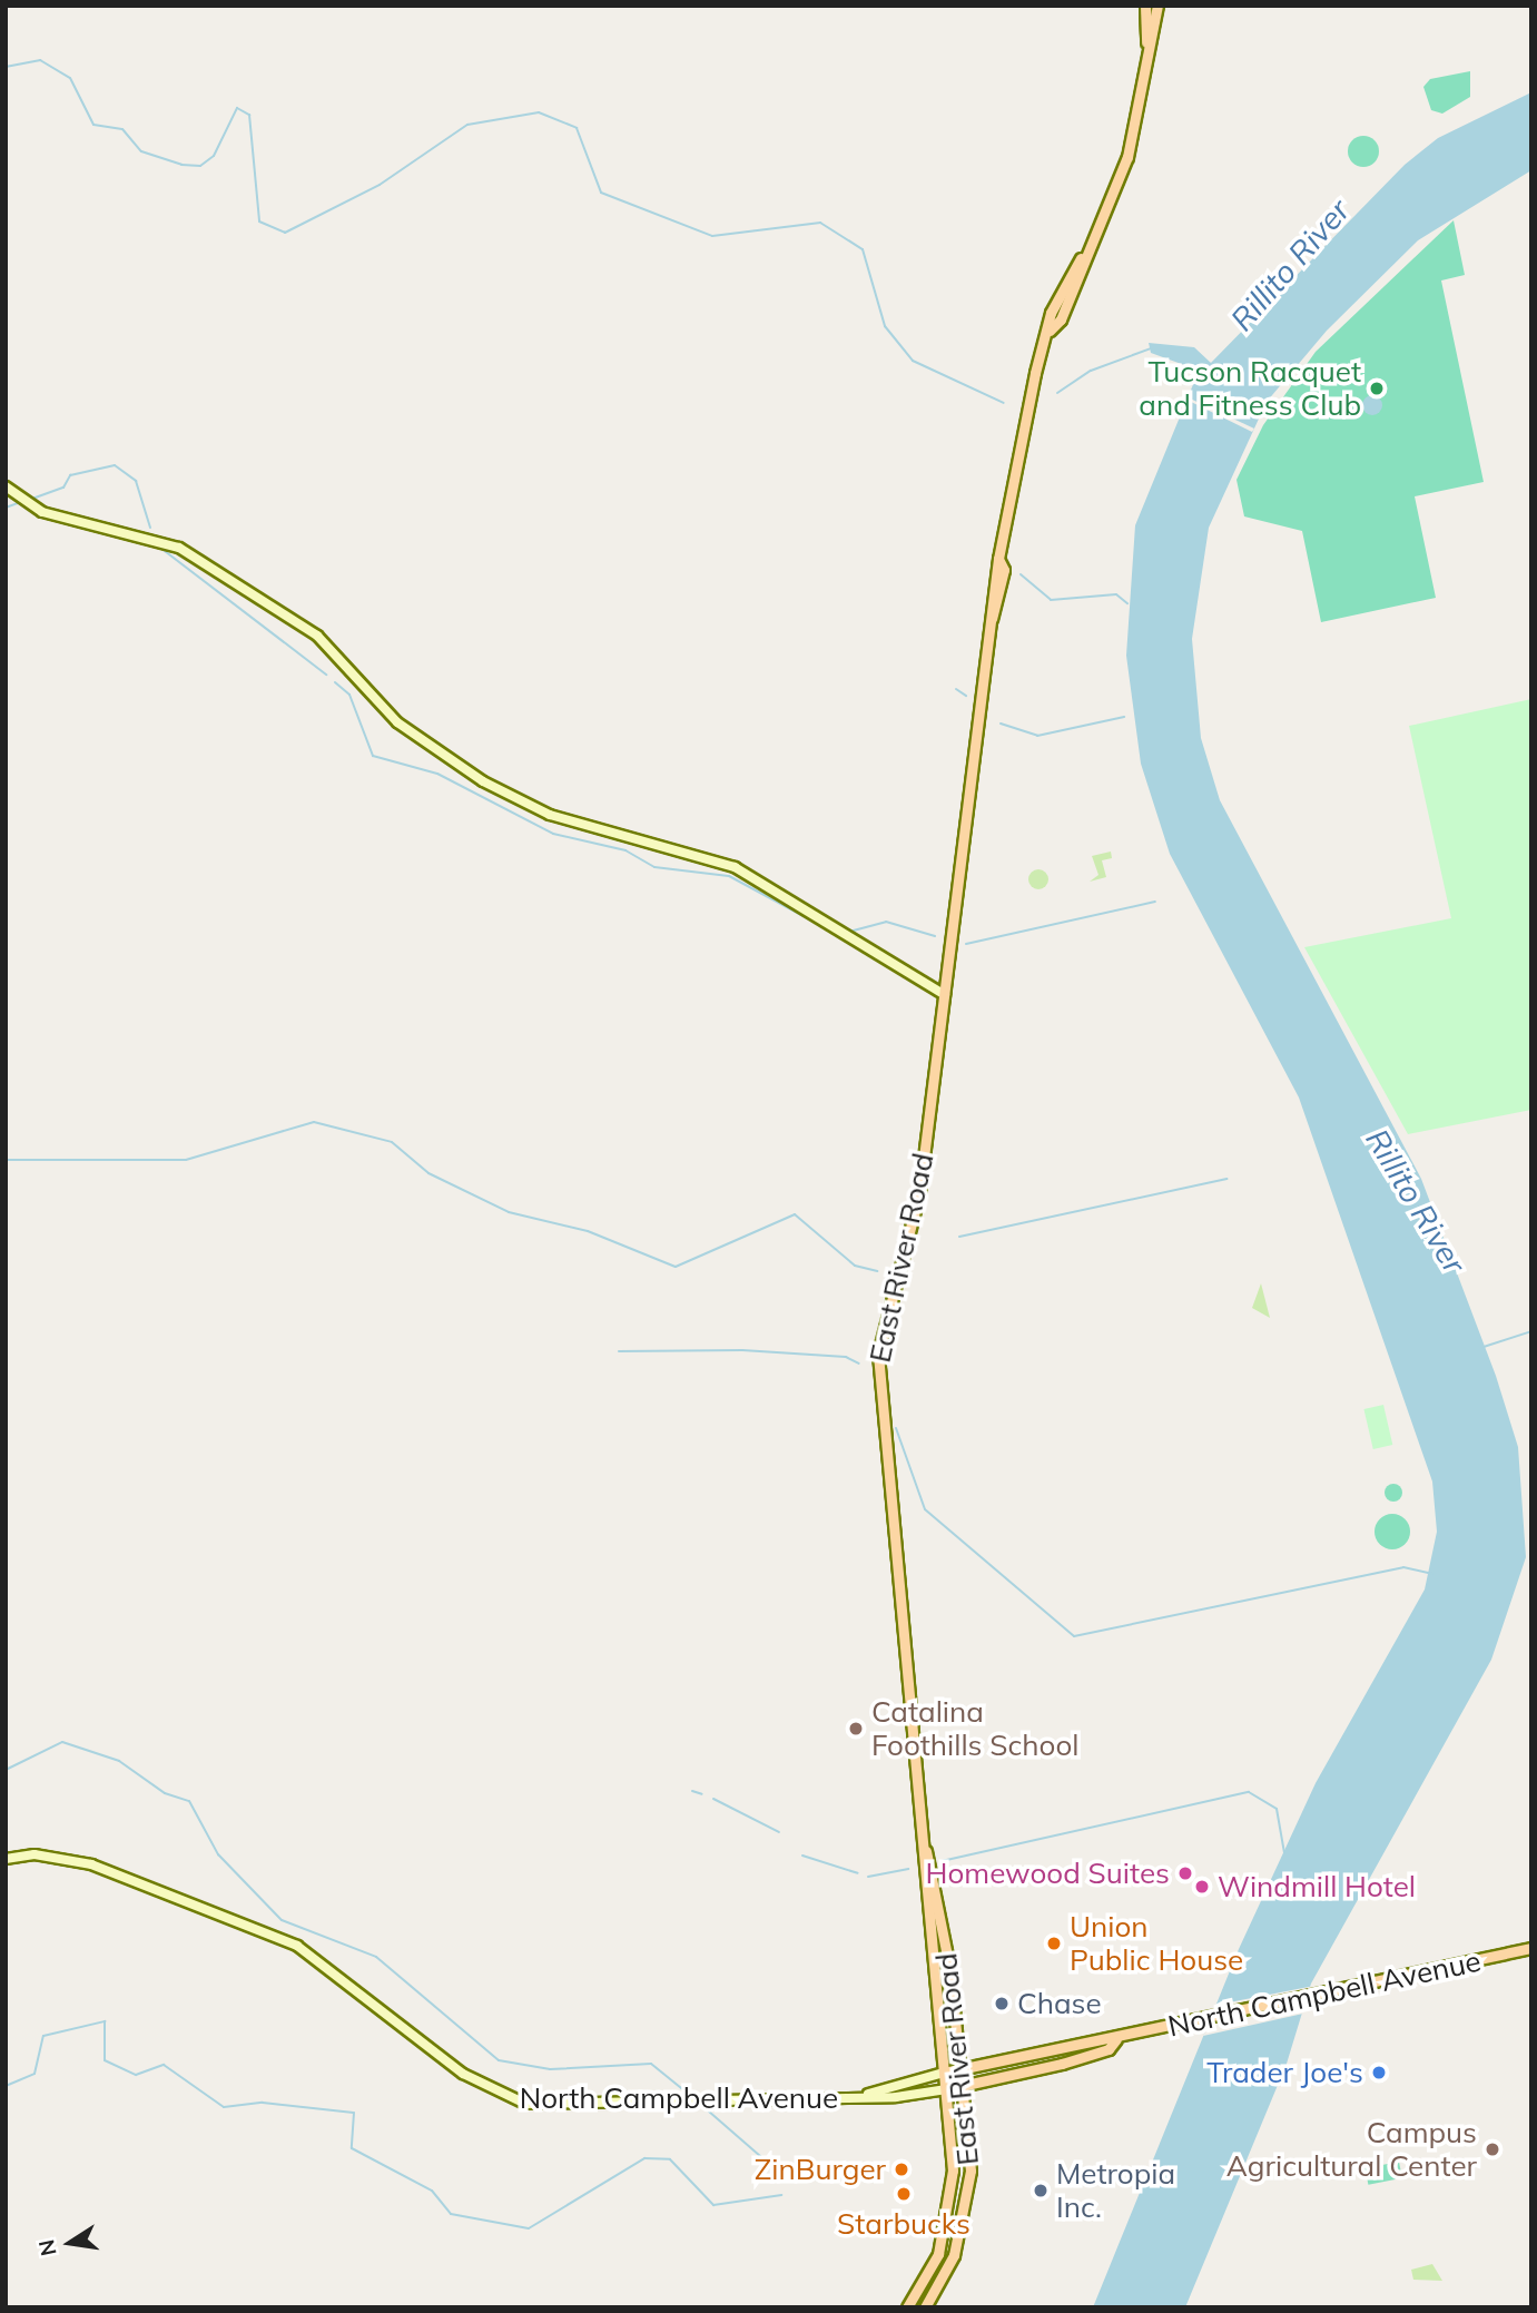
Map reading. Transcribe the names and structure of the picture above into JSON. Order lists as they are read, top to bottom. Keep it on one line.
{"streets":{"main road":["East River Road","North Campbell Avenue"]},"crossings":[["East River Road","North Campbell Avenue"]],"water":["Rillito River"],"places":["Tucson Racquet and Fitness Club","Catalina Foothills School","Homewood Suites","Windmill Hotel","Union Public House","Chase","Trader Joe's","Campus Agricultural Center","ZinBurger","Metropia Inc.","Starbucks"],"north":"left"}
